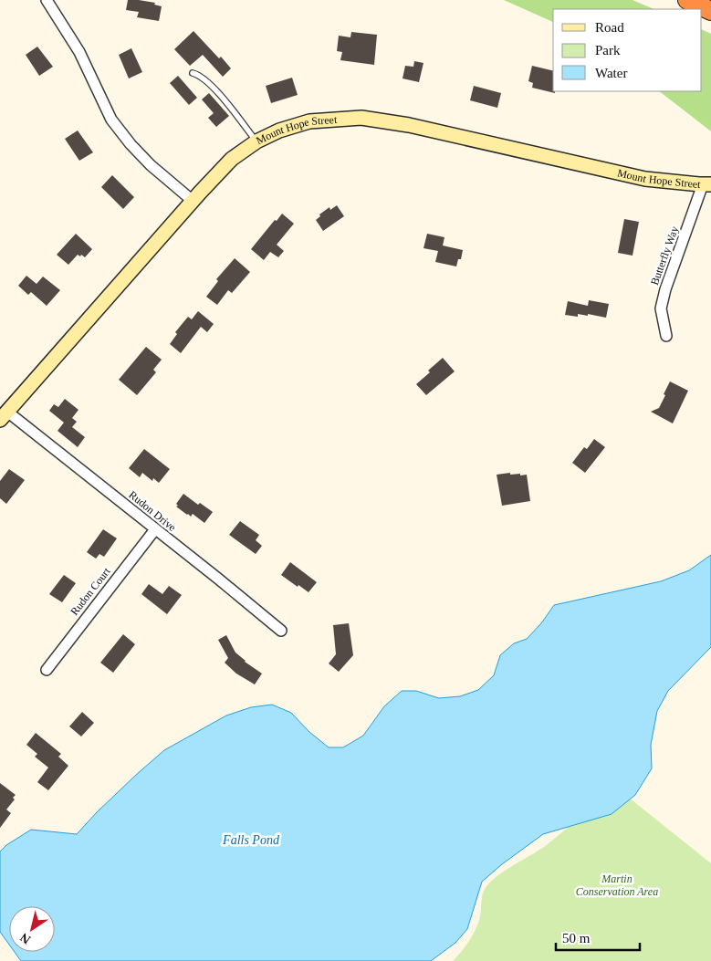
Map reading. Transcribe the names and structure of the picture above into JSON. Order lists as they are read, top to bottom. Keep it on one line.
{"streets":{"street":["Mount Hope Street","Butterfly Way","Rudon Drive","Rudon Court"]},"crossings":[["Mount Hope Street","Butterfly Way"],["Mount Hope Street","Rudon Drive"],["Rudon Drive","Rudon Court"]],"water":["Falls Pond"],"parks":["Martin Conservation Area"],"legend":["Road","Park","Water"],"scale_bar":"50 m","north":"bottom left"}
